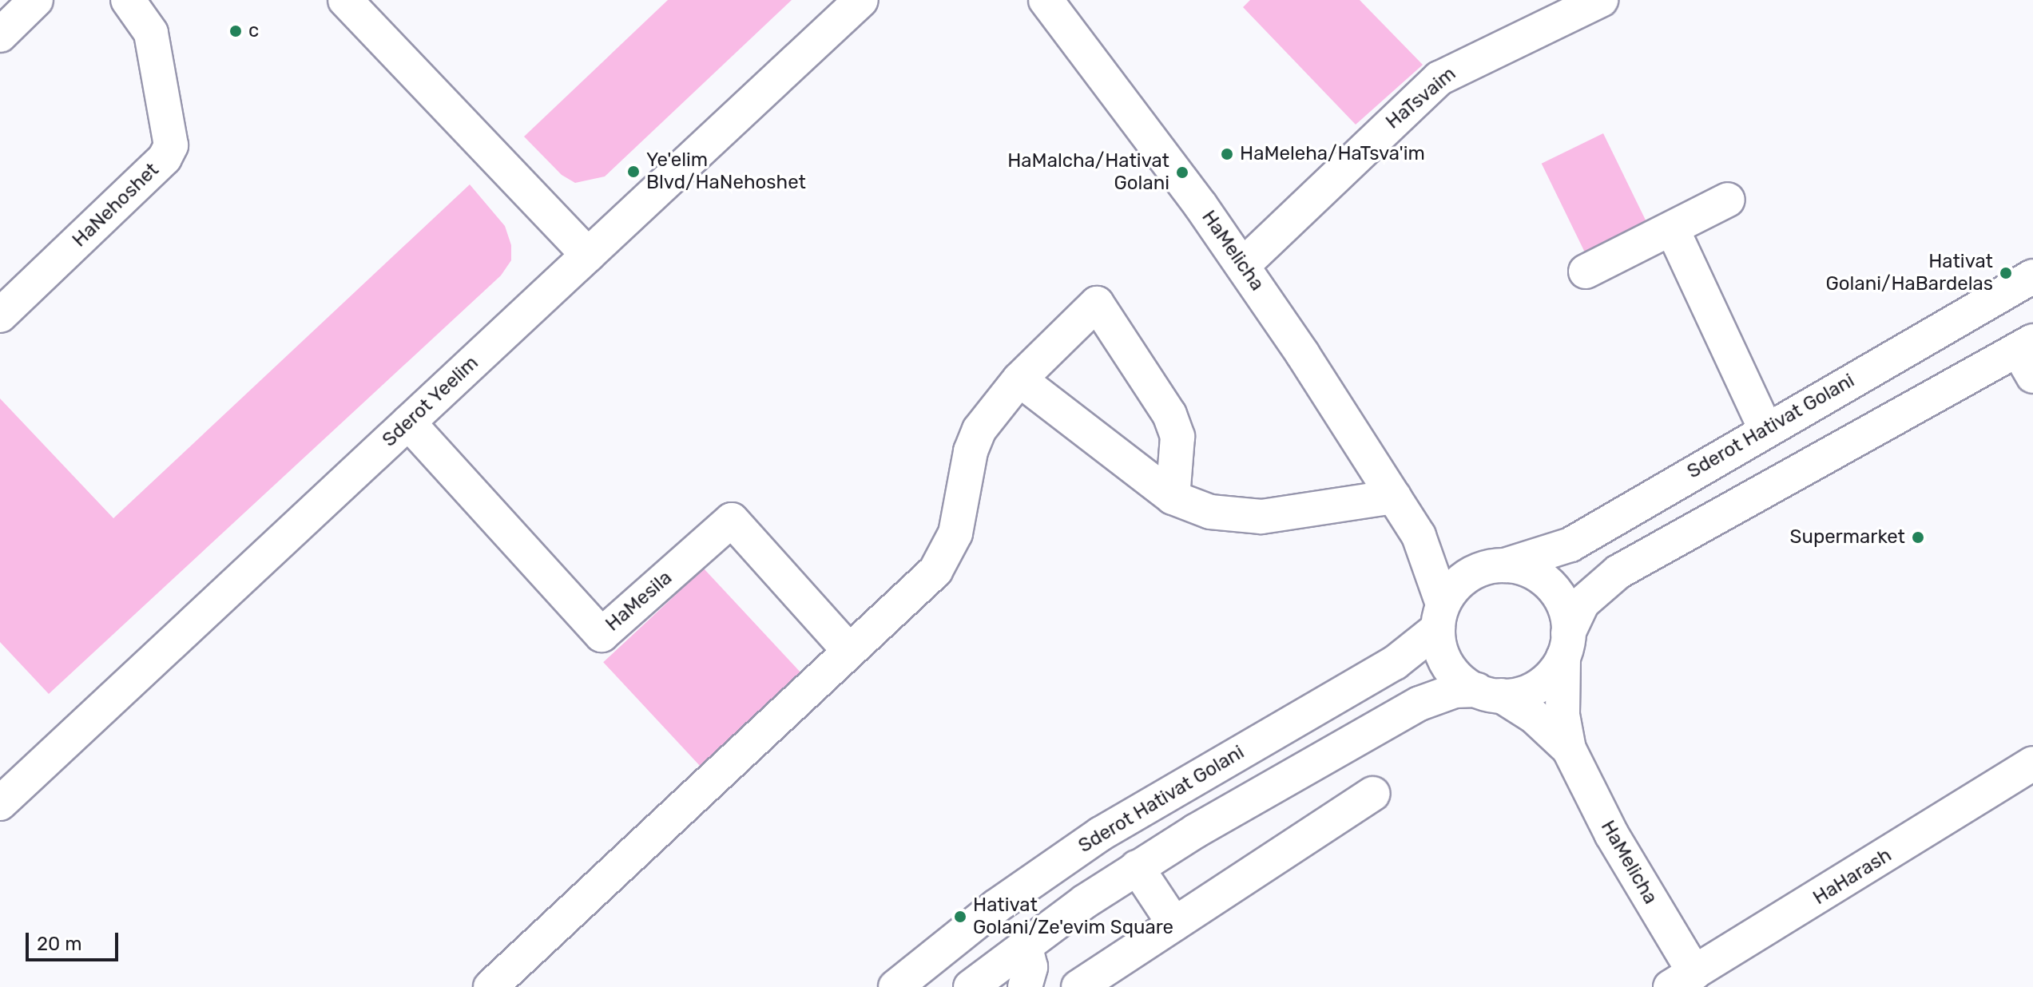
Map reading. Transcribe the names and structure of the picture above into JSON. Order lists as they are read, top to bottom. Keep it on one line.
{"streets":{"street":["HaTsvaim","HaNehoshet","HaMelicha","Sderot Yeelim","Sderot Hativat Golani","HaMesila","HaHarash"]},"crossings":[["HaTsvaim","HaMelicha"],["HaMelicha","Sderot Hativat Golani"],["HaMelicha","HaHarash"],["Sderot Yeelim","HaMesila"]],"places":["с","HaMeleha/HaTsva'im","Ye'elim Blvd/HaNehoshet","HaMalcha/Hativat Golani","Hativat Golani/HaBardelas","Supermarket","Hativat Golani/Ze'evim Square"],"scale_bar":"20 m"}
